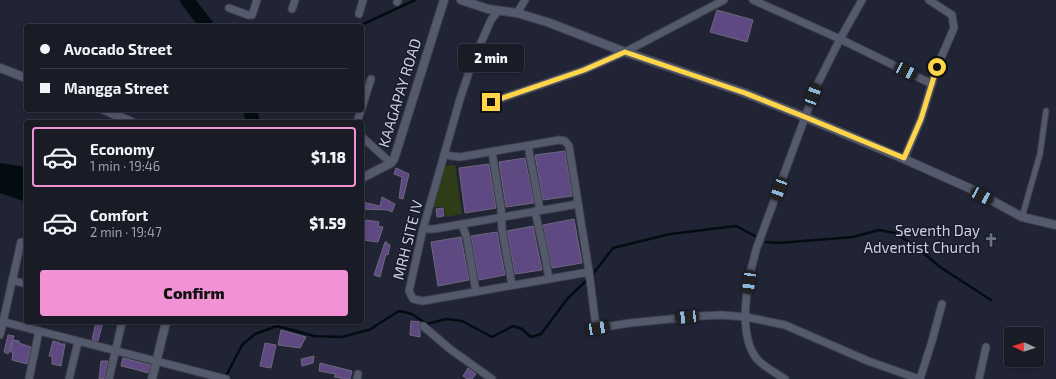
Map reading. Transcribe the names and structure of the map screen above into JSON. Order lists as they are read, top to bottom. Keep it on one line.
{"streets":{"street":["KAAGAPAY ROAD","MRH SITE IV"]},"places":{"church":["Seventh Day Adventist Church"]},"north":"left","page":{"banner":["Avocado Street","Mangga Street"],"bubble":"2 min","list":[{"name":"Economy","note":"1 min · 19:46","value":"$1.18"},{"name":"Comfort","note":"2 min · 19:47","value":"$1.59"}],"buttons":"Confirm"}}
